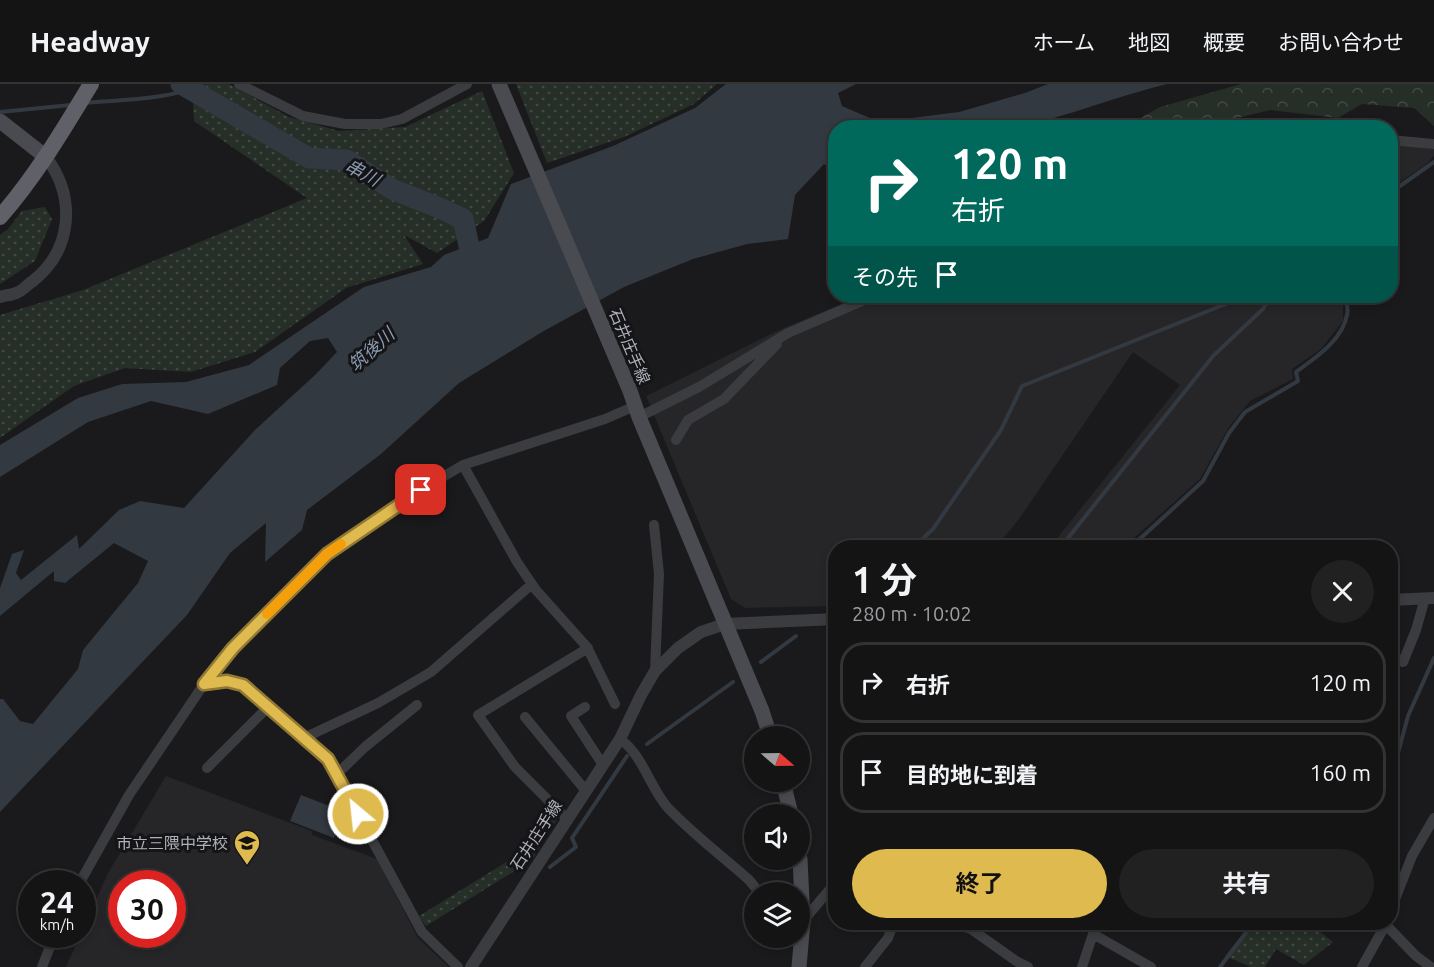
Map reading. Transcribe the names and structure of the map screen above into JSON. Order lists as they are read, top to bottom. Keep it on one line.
{"streets":{"main road":["石井庄手線"]},"water":["串川","筑後川"],"places":{"school or university":["市立三隈中学校"]},"north":"right","page":{"header":"Headway","nav":["ホーム","地図","概要","お問い合わせ"],"turn":["120 m","右折"],"then":"その先","heading":["1 分","280 m · 10:02"],"list":[{"name":"右折","value":"120 m"},{"name":"目的地に到着","value":"160 m"}],"buttons":["終了","共有"],"speed":"24 km/h","limit":"30"}}
